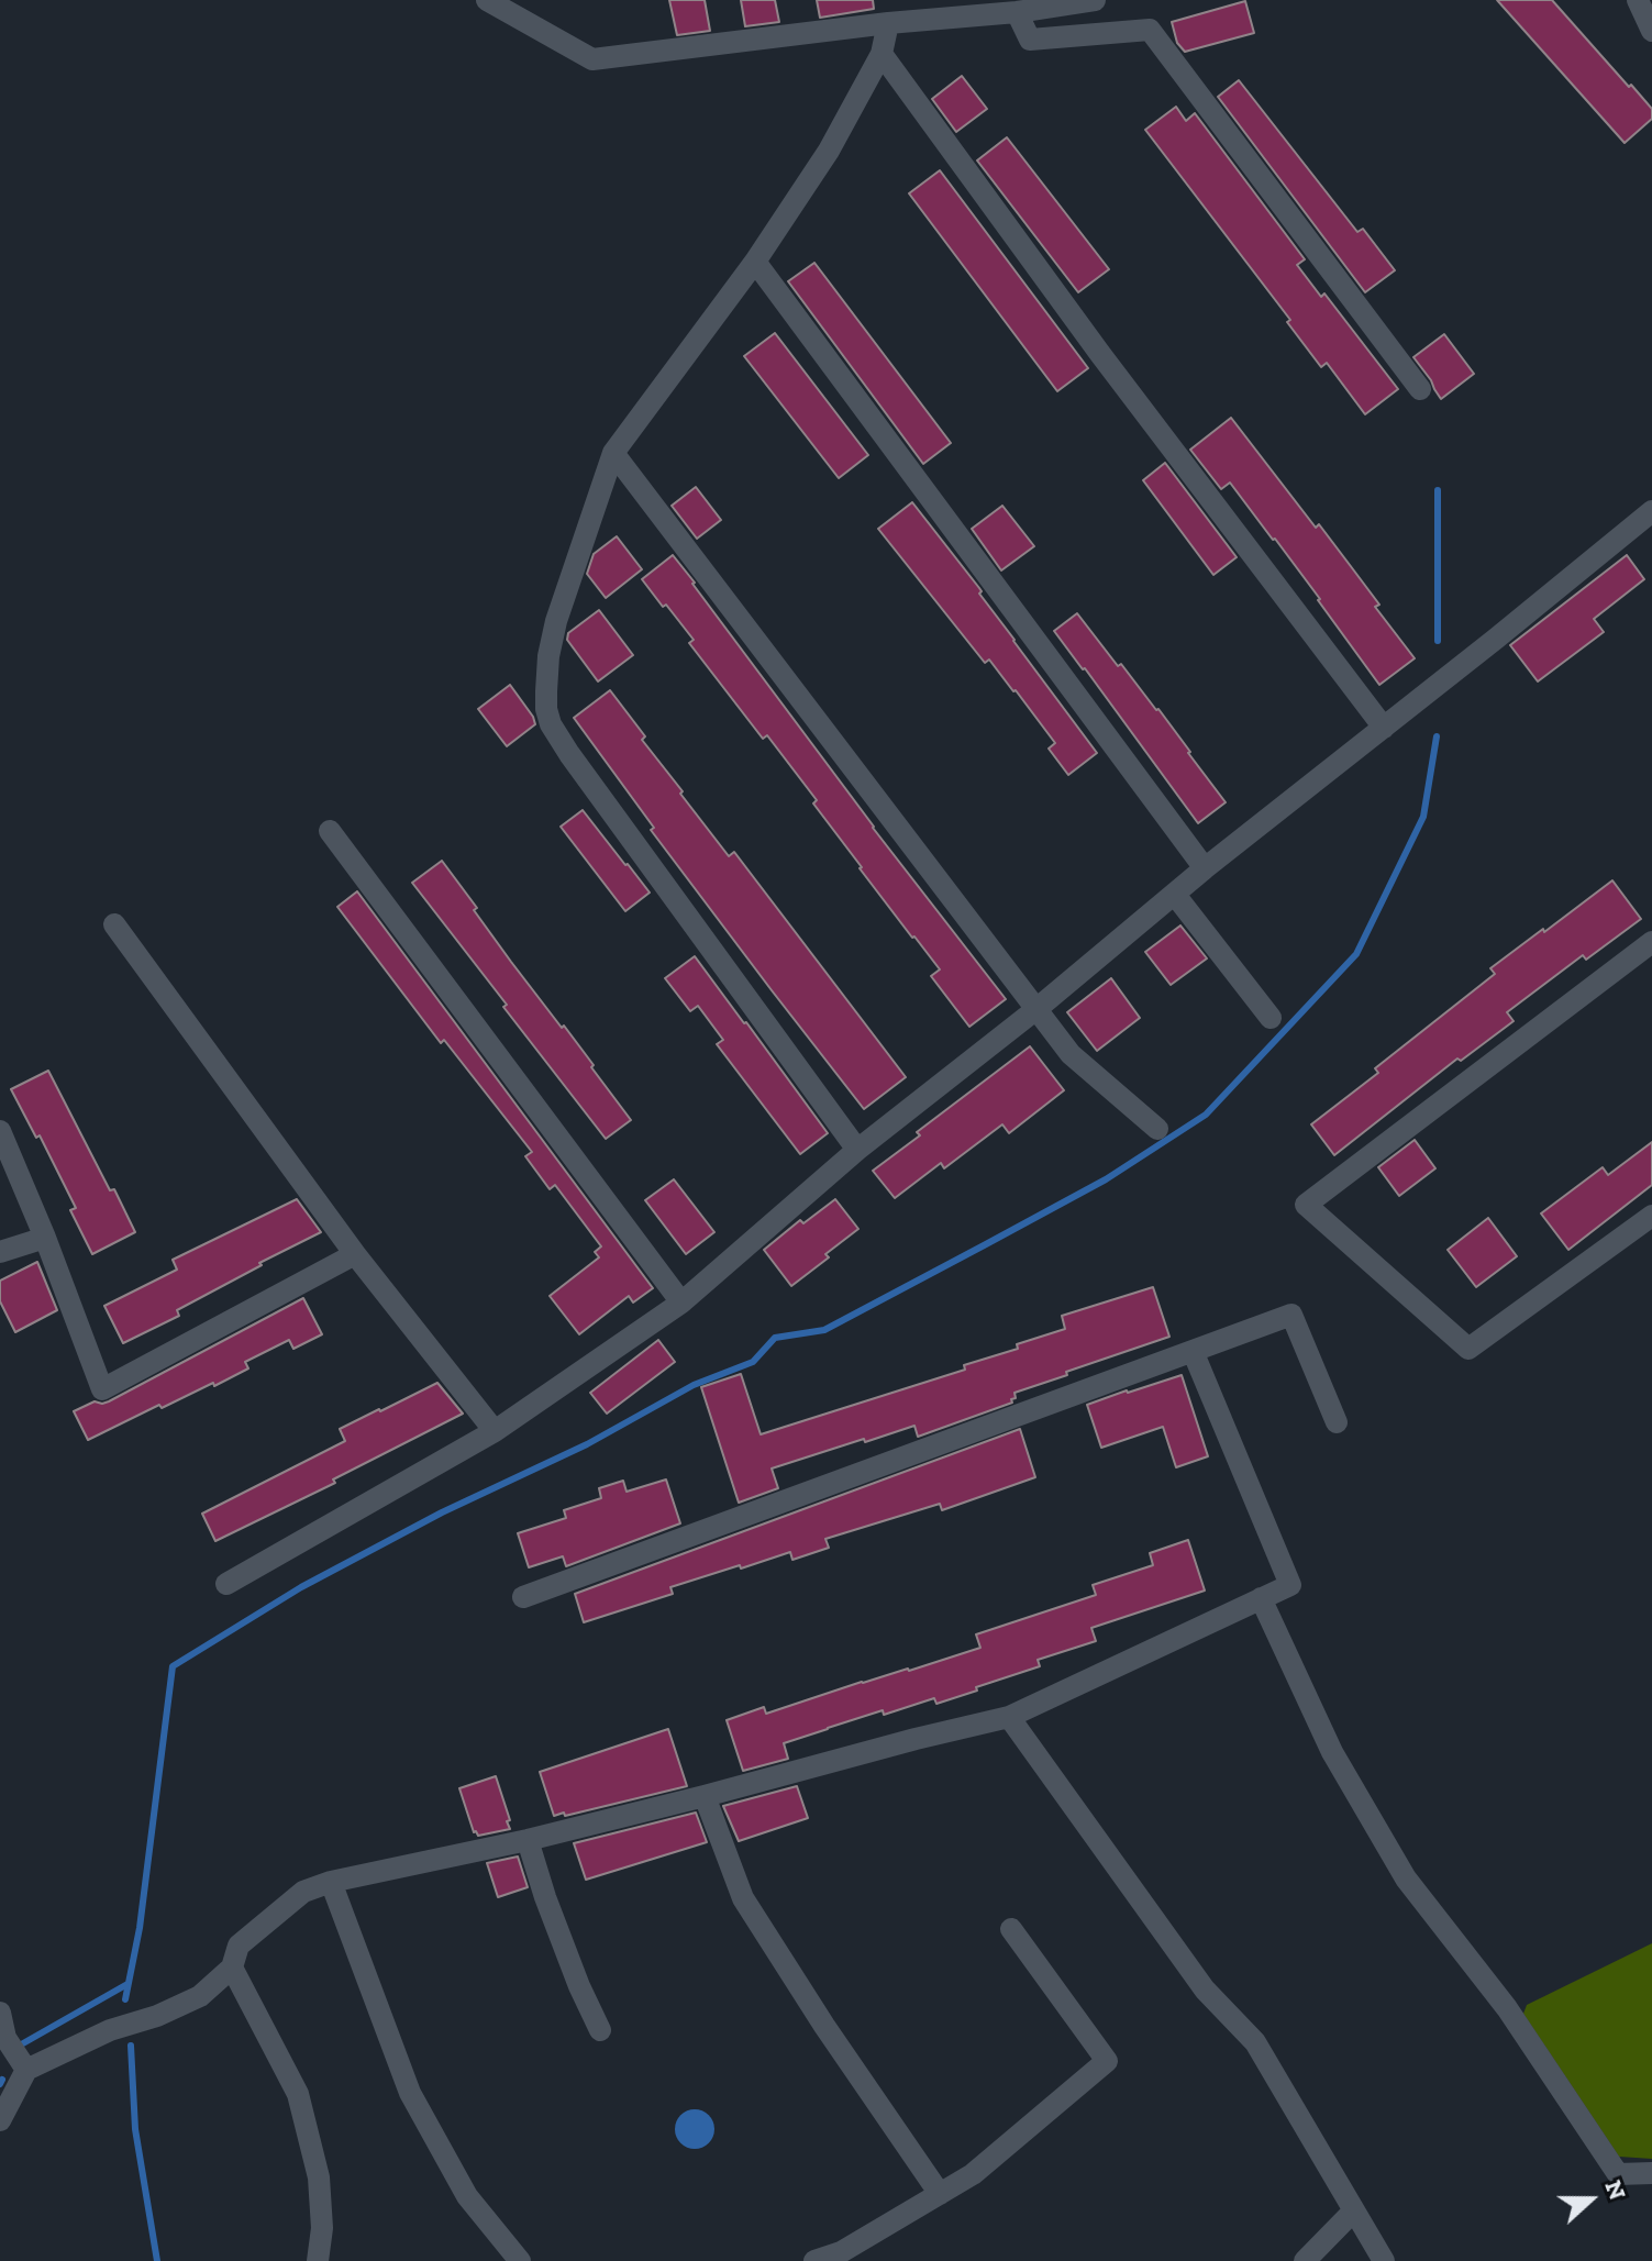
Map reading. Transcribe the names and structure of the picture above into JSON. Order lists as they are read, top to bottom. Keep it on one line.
{"north":"right"}
